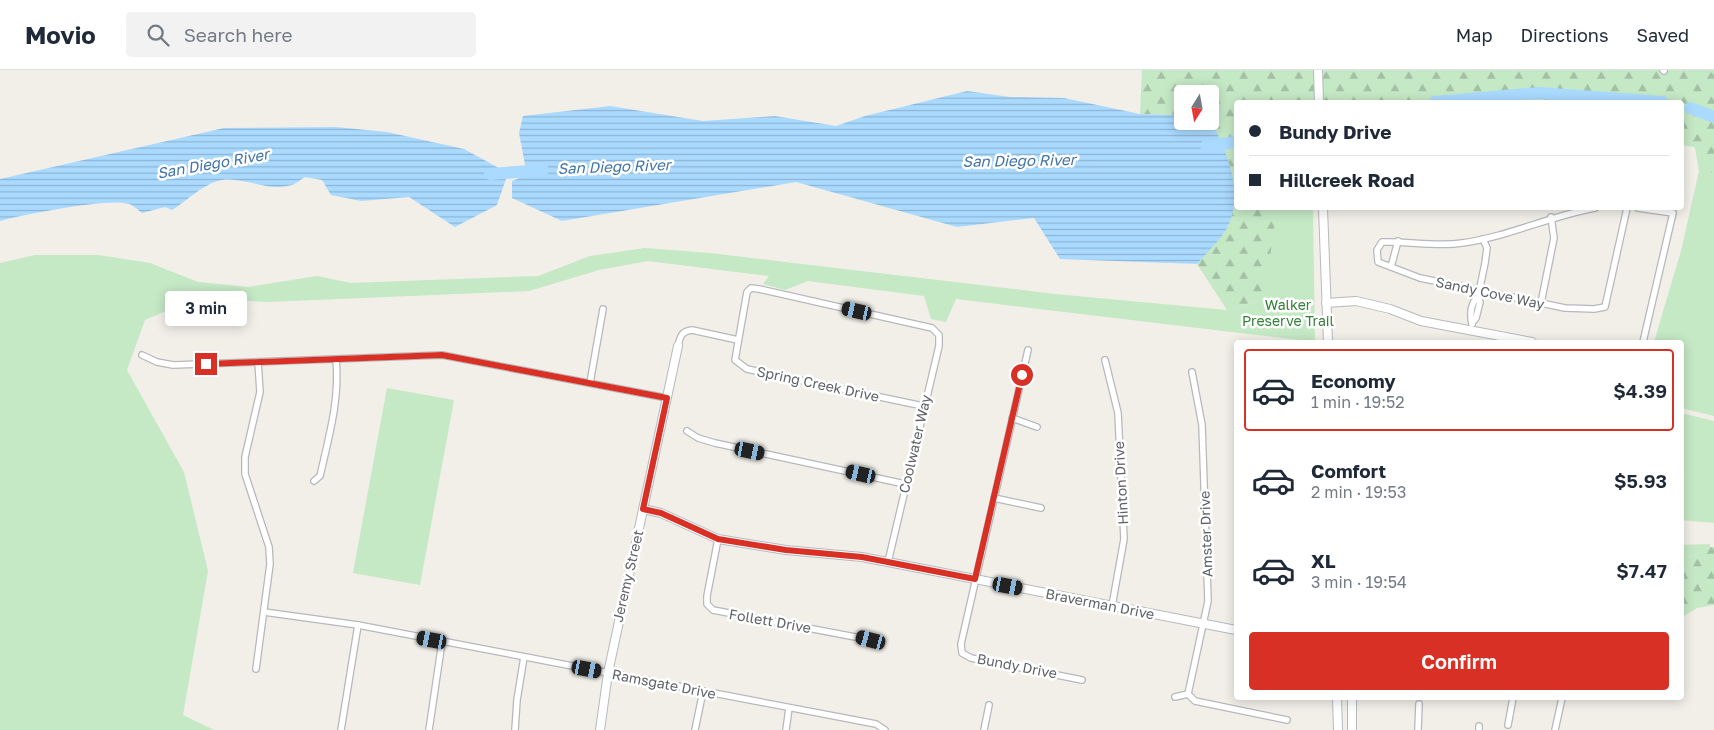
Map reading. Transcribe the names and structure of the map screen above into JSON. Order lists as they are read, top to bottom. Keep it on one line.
{"streets":{"street":["Sandy Cove Way","Spring Creek Drive","Coolwater Way","Hinton Drive","Amster Drive","Jeremy Street","Braverman Drive","Follett Drive","Bundy Drive","Ramsgate Drive"]},"crossings":[["Spring Creek Drive","Coolwater Way"],["Spring Creek Drive","Jeremy Street"],["Coolwater Way","Jeremy Street"],["Coolwater Way","Braverman Drive"],["Hinton Drive","Braverman Drive"],["Amster Drive","Braverman Drive"],["Jeremy Street","Braverman Drive"],["Jeremy Street","Ramsgate Drive"],["Braverman Drive","Follett Drive"],["Braverman Drive","Bundy Drive"]],"water":["San Diego River"],"parks":["Walker Preserve Trail"],"north":"bottom","page":{"header":"Movio","search":"Search here","nav":["Map","Directions","Saved"],"banner":["Bundy Drive","Hillcreek Road"],"bubble":"3 min","list":[{"name":"Economy","note":"1 min · 19:52","value":"$4.39"},{"name":"Comfort","note":"2 min · 19:53","value":"$5.93"},{"name":"XL","note":"3 min · 19:54","value":"$7.47"}],"buttons":"Confirm"}}
